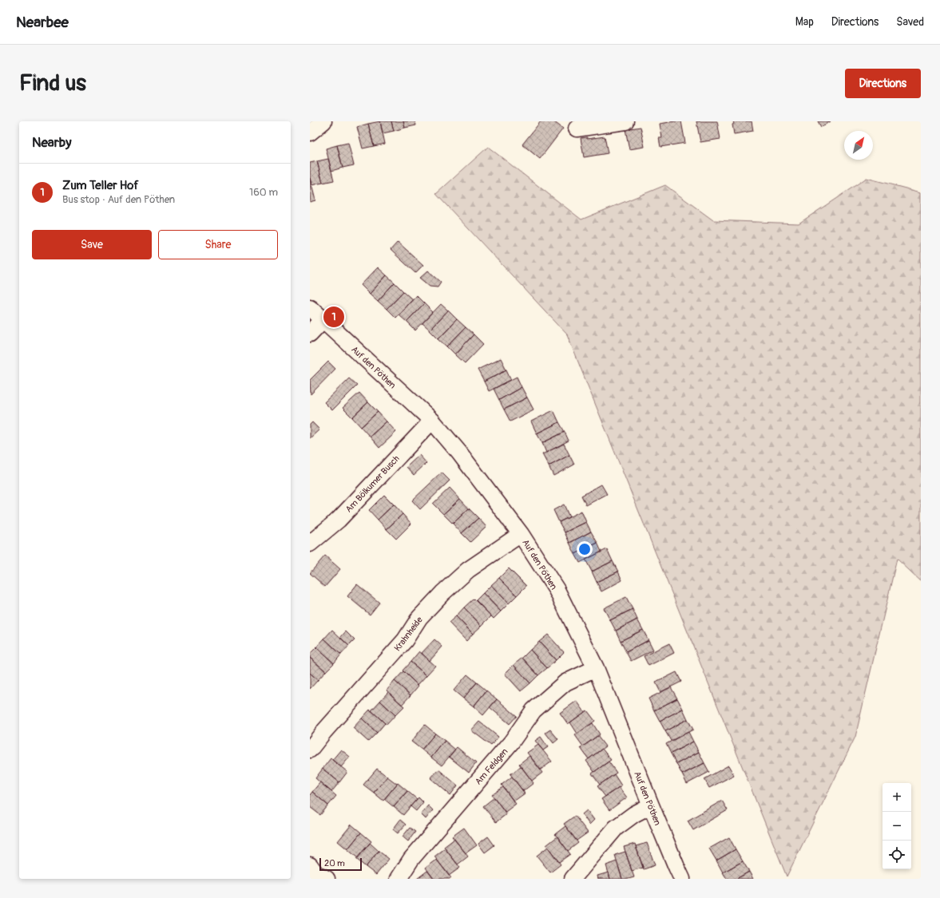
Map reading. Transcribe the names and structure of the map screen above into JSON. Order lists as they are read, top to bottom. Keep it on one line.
{"streets":{"street":["Auf den Pöthen","Am Bölkumer Busch","Krahnheide","Am Feldgen"]},"crossings":[["Auf den Pöthen","Am Bölkumer Busch"],["Auf den Pöthen","Krahnheide"],["Auf den Pöthen","Am Feldgen"]],"scale_bar":"20 m","north":"top right","page":{"header":"Nearbee","nav":["Map","Directions","Saved"],"buttons":["Directions",["Save","Share"]],"title":"Find us","heading":"Nearby","list":[{"mark":"1","name":"Zum Teller Hof","note":"Bus stop · Auf den Pöthen","value":"160 m"}],"pins":"1","map_buttons":["+","−"],"scale":"20 m"}}
